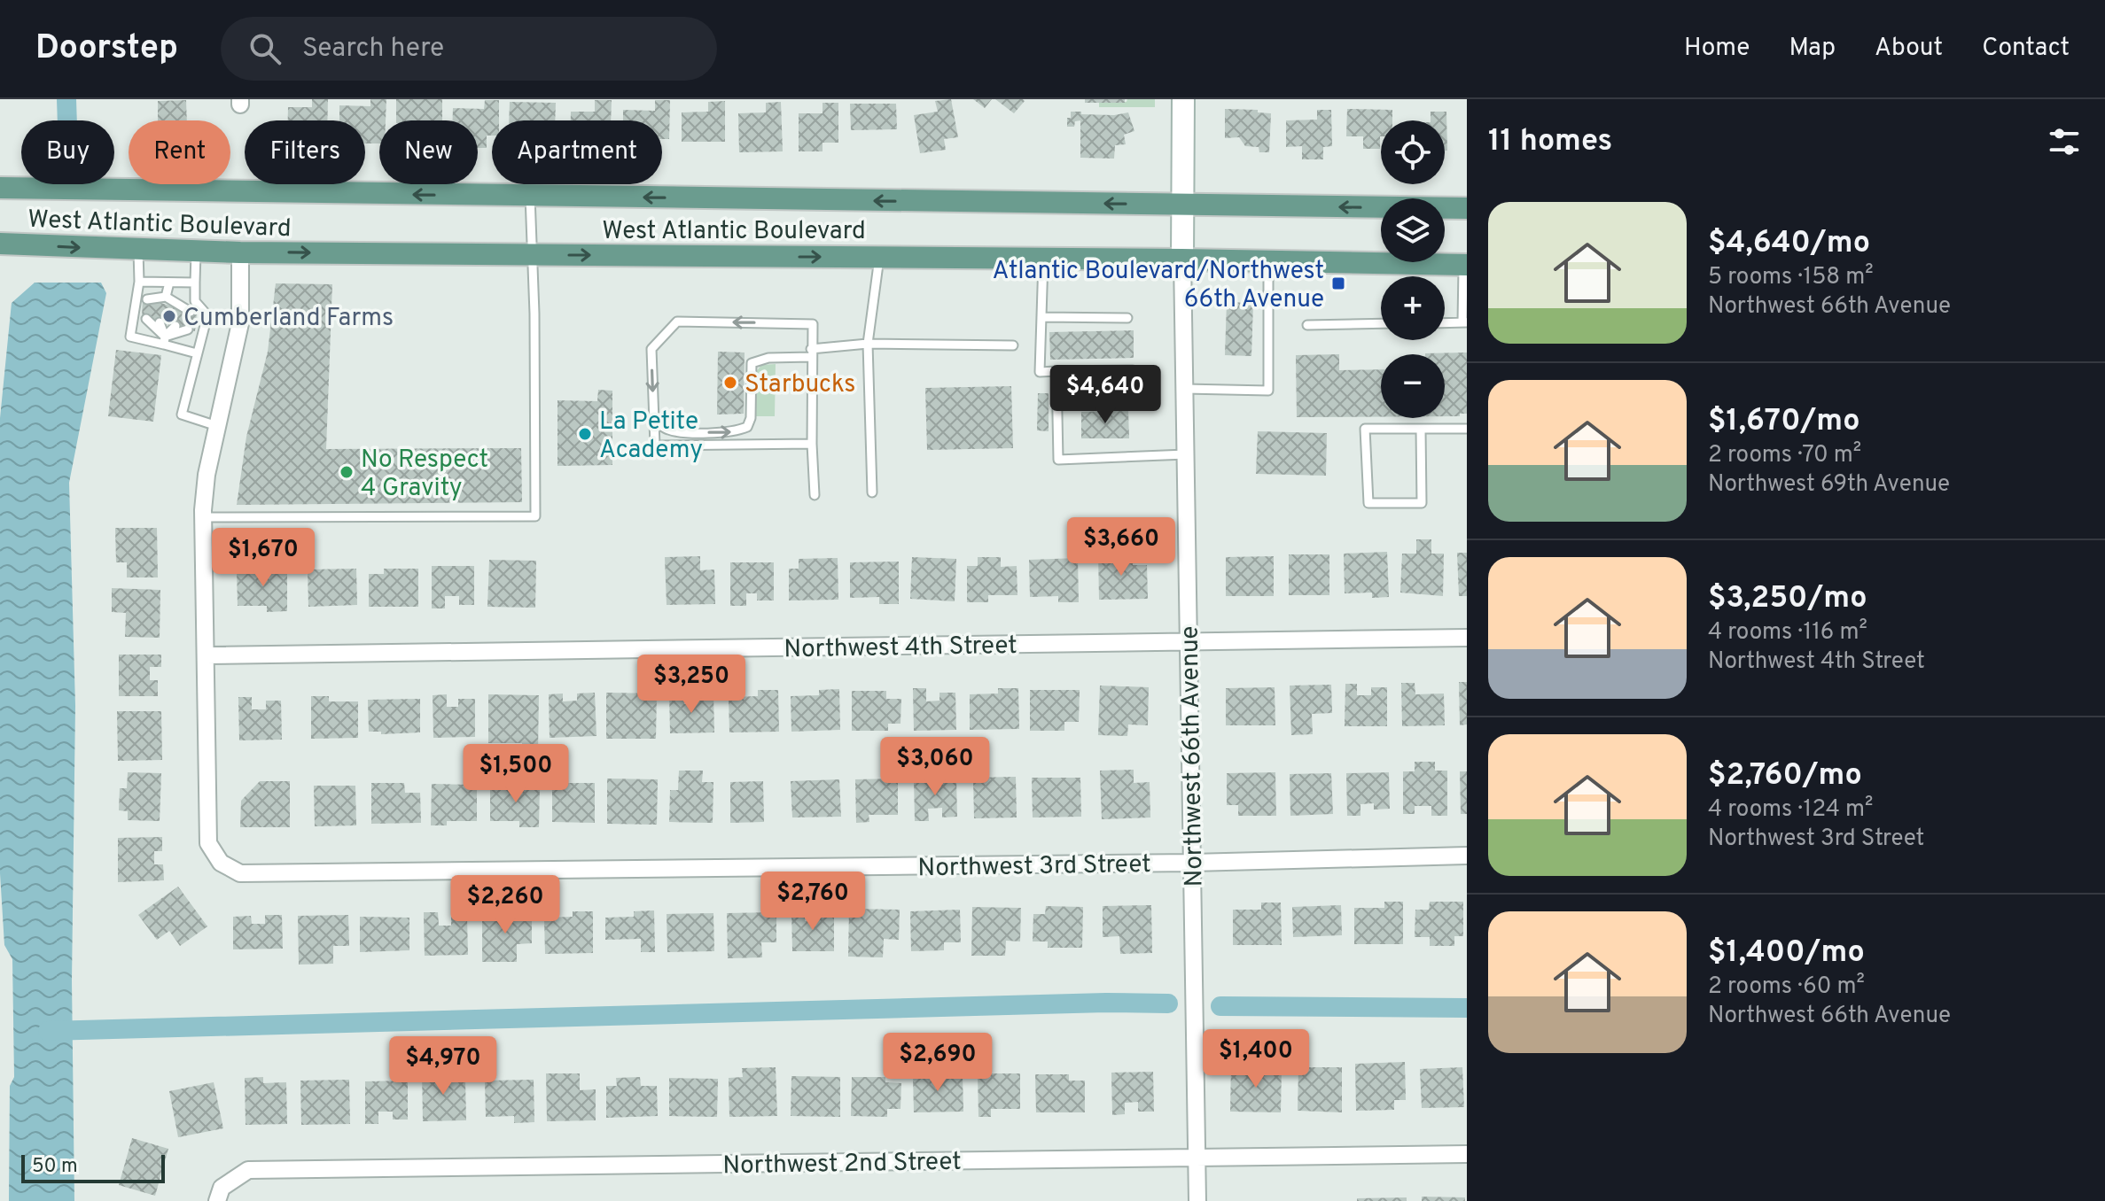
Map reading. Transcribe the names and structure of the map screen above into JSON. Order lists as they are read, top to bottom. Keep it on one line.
{"streets":{"main road":["West Atlantic Boulevard"],"street":["Northwest 4th Street","Northwest 66th Avenue","Northwest 3rd Street","Northwest 2nd Street"]},"crossings":[["West Atlantic Boulevard","Northwest 66th Avenue"],["Northwest 4th Street","Northwest 66th Avenue"],["Northwest 4th Street","Northwest 3rd Street"],["Northwest 66th Avenue","Northwest 3rd Street"],["Northwest 66th Avenue","Northwest 2nd Street"]],"places":{"transit":["Atlantic Boulevard/Northwest 66th Avenue"],"other":["Cumberland Farms","Starbucks","La Petite Academy","No Respect 4 Gravity"]},"scale_bar":"50 m","page":{"header":"Doorstep","search":"Search here","nav":["Home","Map","About","Contact"],"heading":"11 homes","map_buttons":["+","−"],"chip":["Buy","Rent","Filters","New","Apartment"],"list":[{"name":"$4,640/mo","note":"5 rooms · 158 m² · Northwest 66th Avenue"},{"name":"$1,670/mo","note":"2 rooms · 70 m² · Northwest 69th Avenue"},{"name":"$3,250/mo","note":"4 rooms · 116 m² · Northwest 4th Street"},{"name":"$2,760/mo","note":"4 rooms · 124 m² · Northwest 3rd Street"},{"name":"$1,400/mo","note":"2 rooms · 60 m² · Northwest 66th Avenue"}],"price":["$4,640","$3,660","$1,670","$3,250","$3,060","$1,500","$2,760","$2,260","$1,400","$2,690","$4,970"],"scale":"50 m"}}
